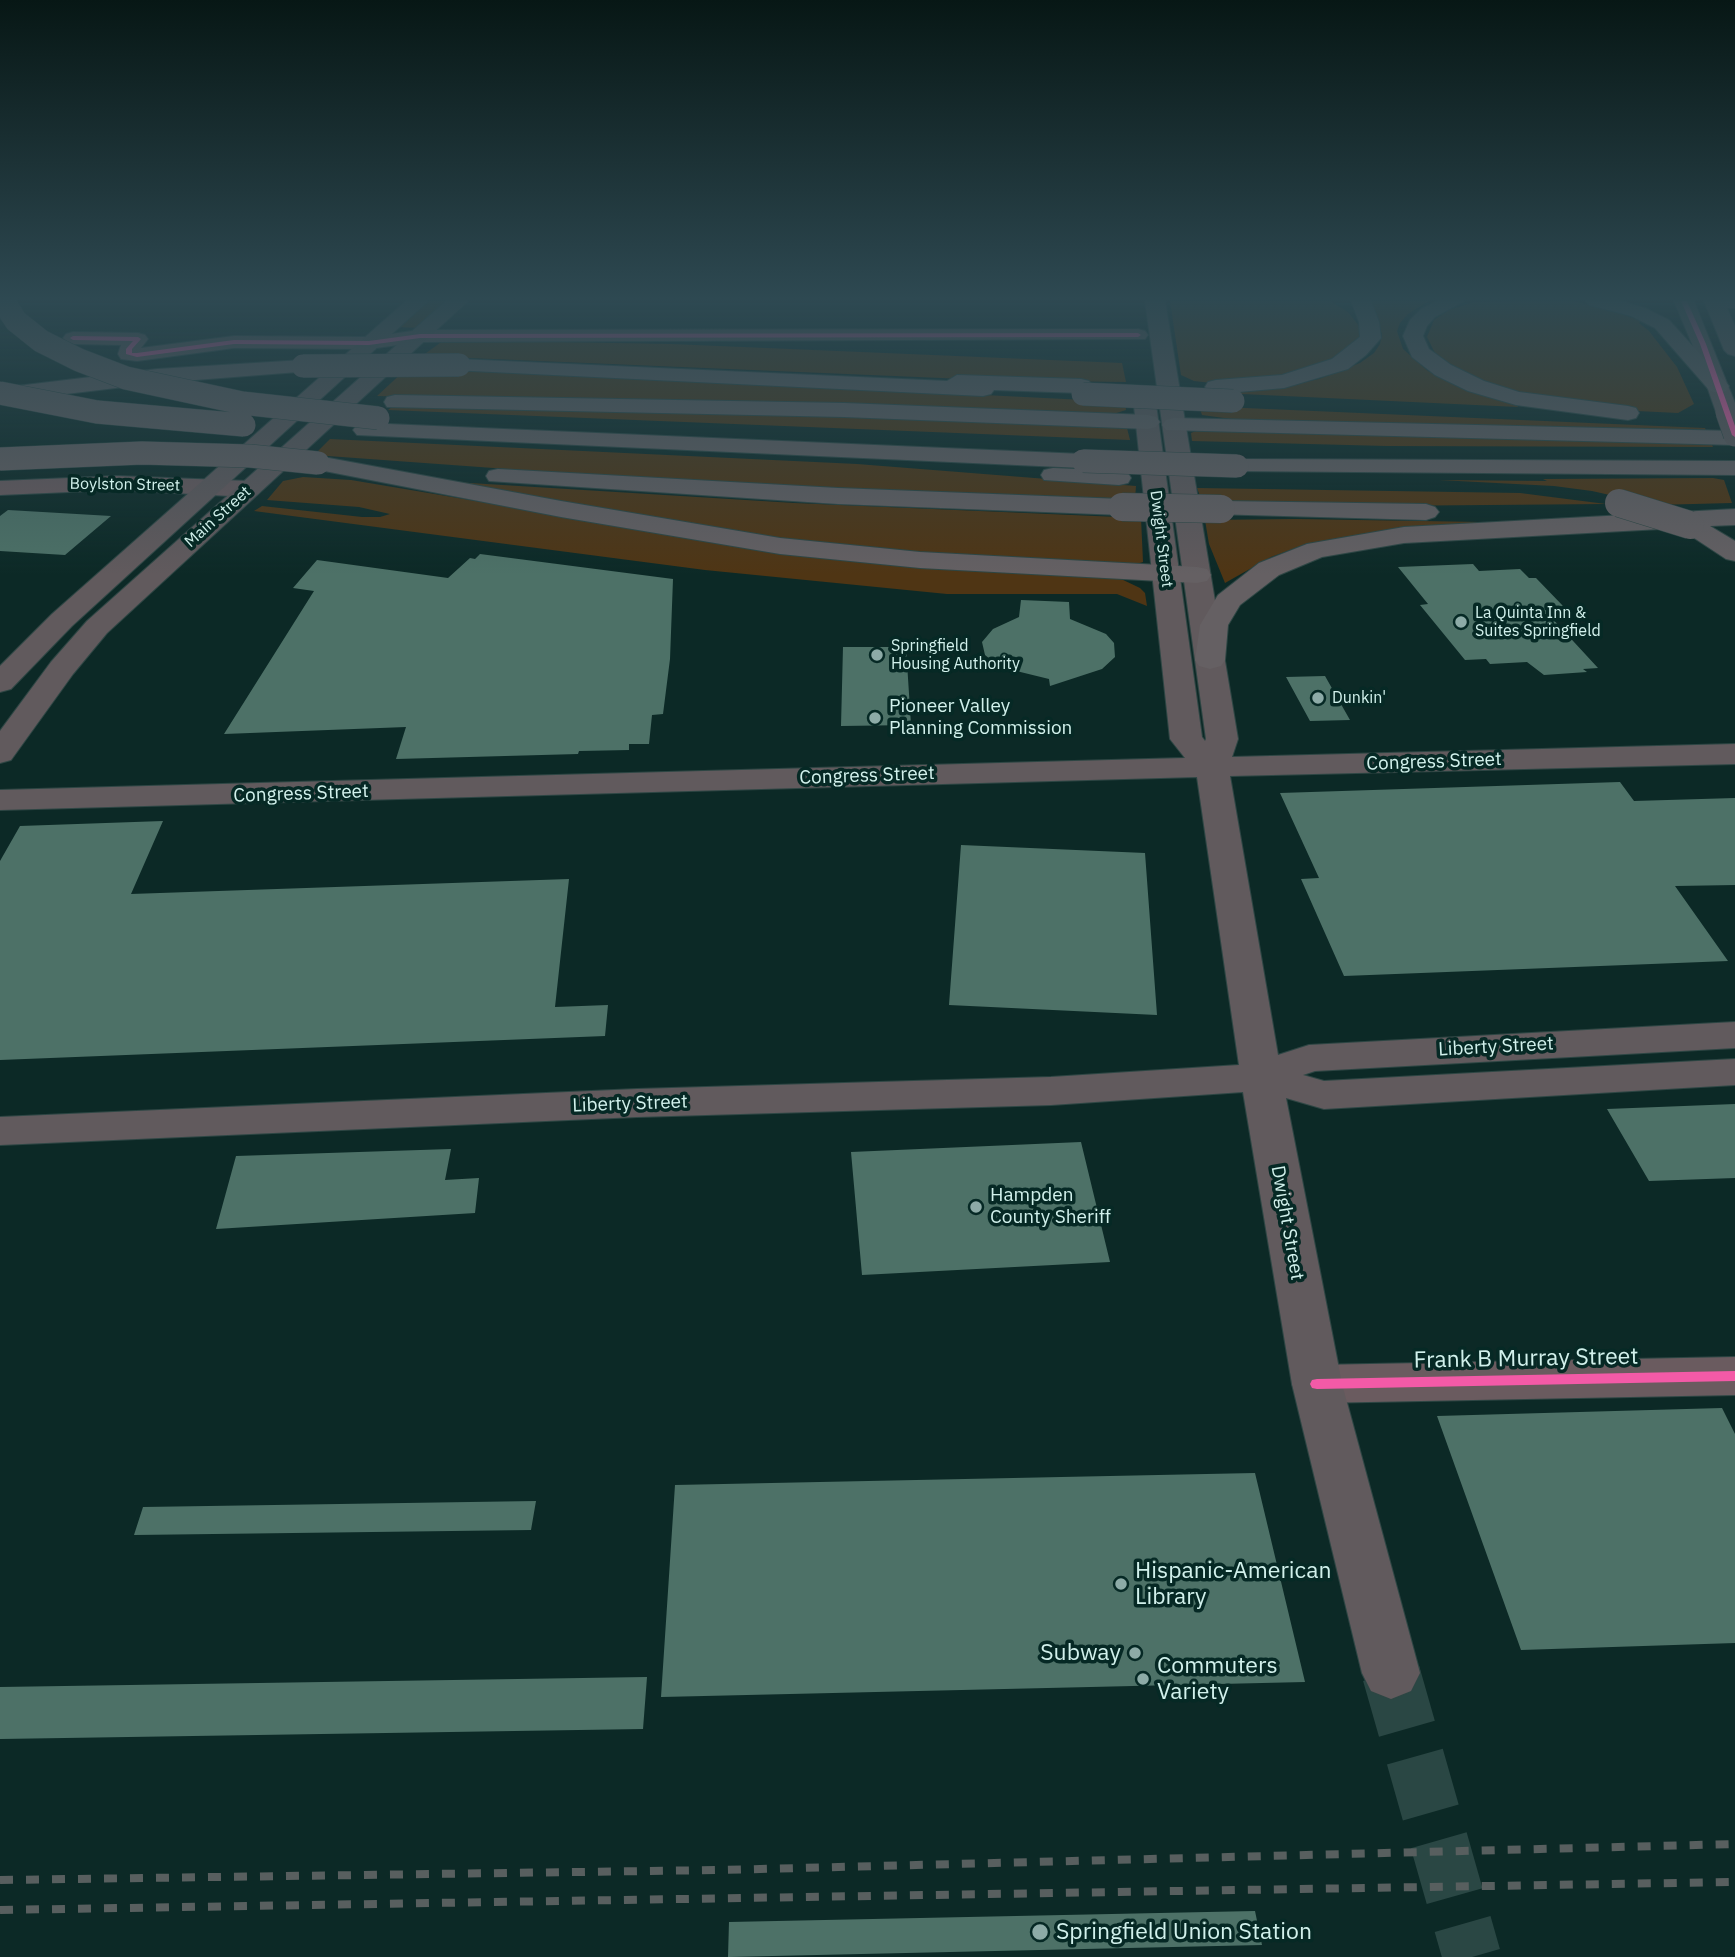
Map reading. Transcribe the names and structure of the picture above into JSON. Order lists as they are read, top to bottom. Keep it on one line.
{"streets":{"main road":["Main Street","Dwight Street","Congress Street","Liberty Street"],"street":["Boylston Street","Frank B Murray Street"]},"crossings":[["Boylston Street","Main Street"],["Dwight Street","Congress Street"],["Dwight Street","Liberty Street"],["Dwight Street","Frank B Murray Street"]],"places":["La Quinta Inn & Suites Springfield","Springfield Housing Authority","Dunkin'","Pioneer Valley Planning Commission","Hampden County Sheriff","Hispanic-American Library","Subway","Commuters Variety","Springfield Union Station"]}
